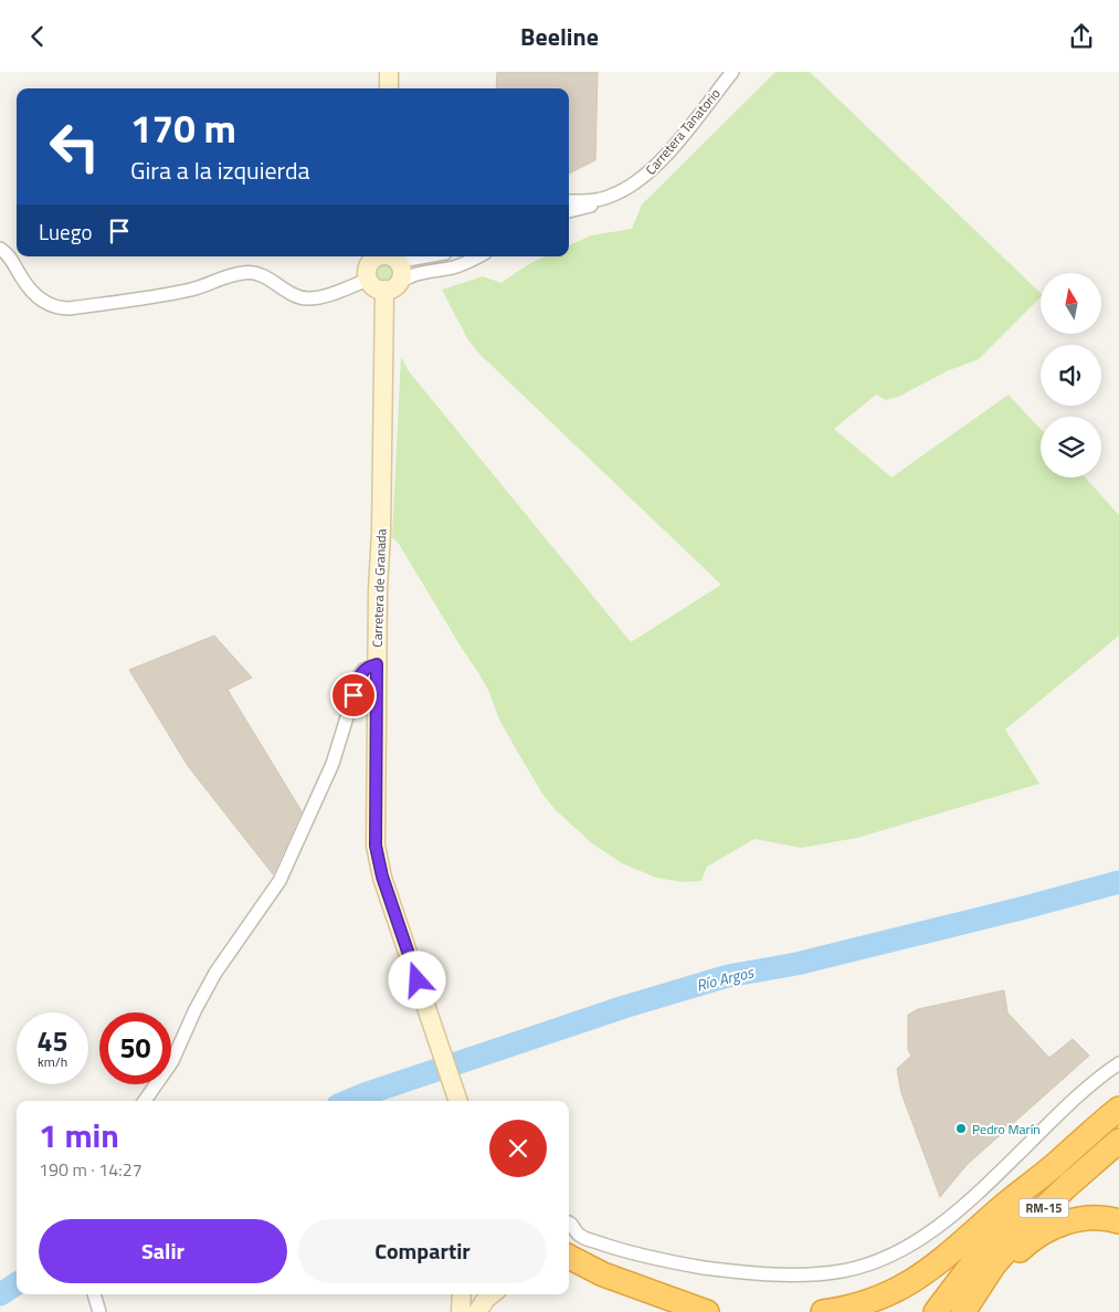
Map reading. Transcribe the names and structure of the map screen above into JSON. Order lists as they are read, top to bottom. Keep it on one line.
{"streets":{"highway":["RM-15"],"main road":["Carretera de Granada"],"street":["Carretera Tanatorio"]},"water":["Río Argos"],"places":["Pedro Marín"],"north":"top","page":{"header":"Beeline","turn":["170 m","Gira a la izquierda"],"then":"Luego","speed":"45 km/h","limit":"50","heading":["1 min","190 m · 14:27"],"buttons":["Salir","Compartir"]}}
